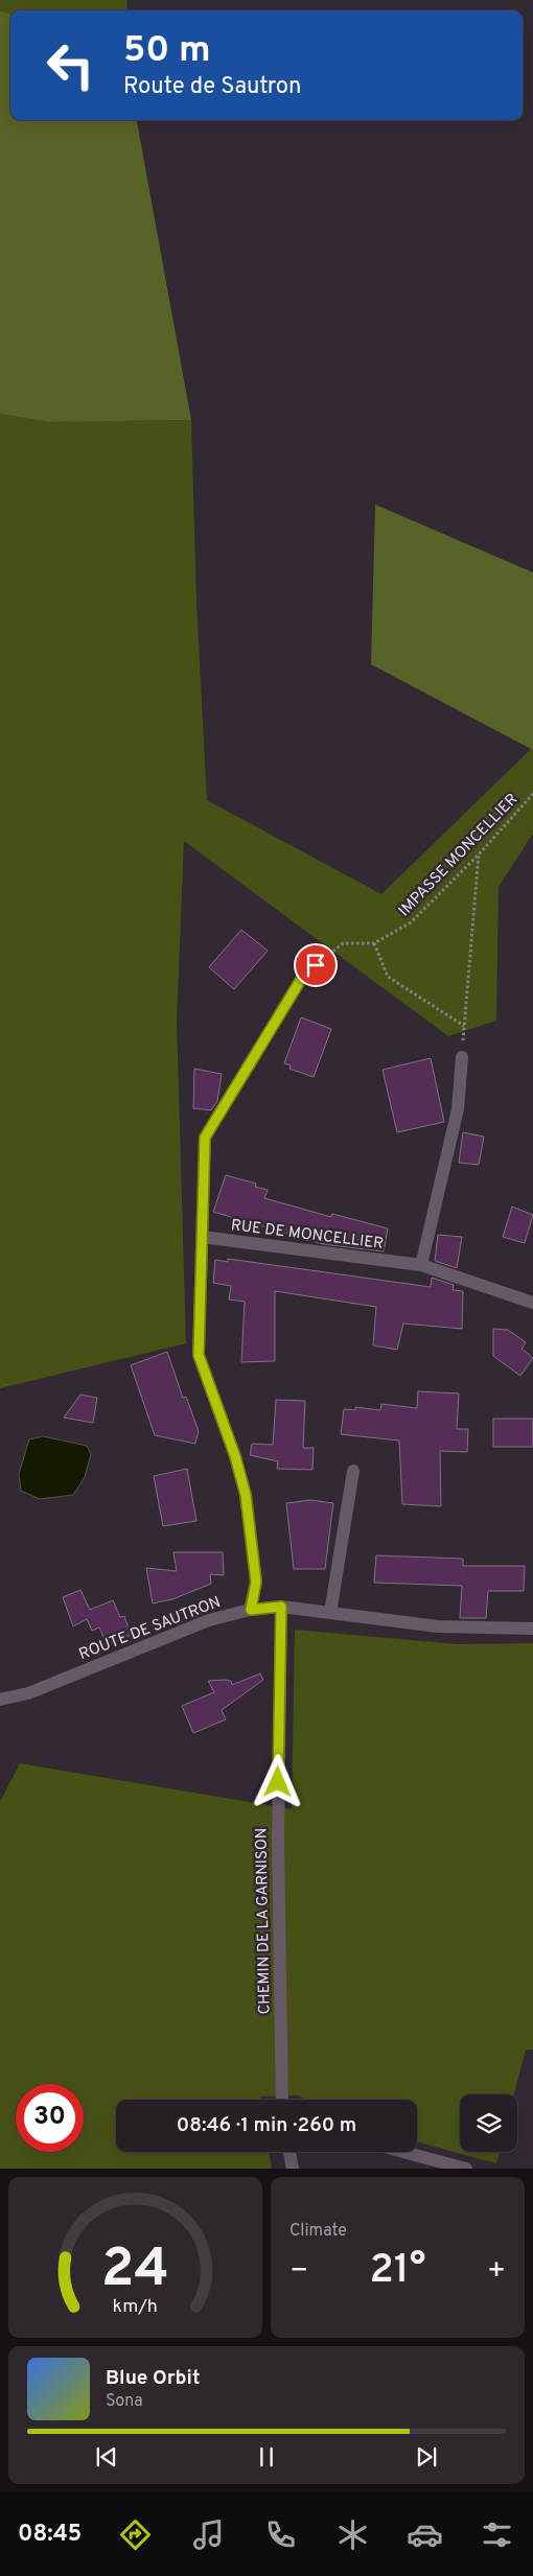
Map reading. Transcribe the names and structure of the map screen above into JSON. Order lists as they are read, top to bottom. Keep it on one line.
{"streets":{"street":["RUE DE MONCELLIER","ROUTE DE SAUTRON","CHEMIN DE LA GARNISON"],"path":["IMPASSE MONCELLIER"]},"crossings":[["ROUTE DE SAUTRON","CHEMIN DE LA GARNISON"]],"page":{"turn":["50 m","Route de Sautron"],"limit":"30","trip":"08:46 · 1 min · 260 m","tile":"Climate","heat":["−","21°","+"],"song":["Blue Orbit","Sona"],"tabs":"08:45","gauge":["24","km/h"]}}
